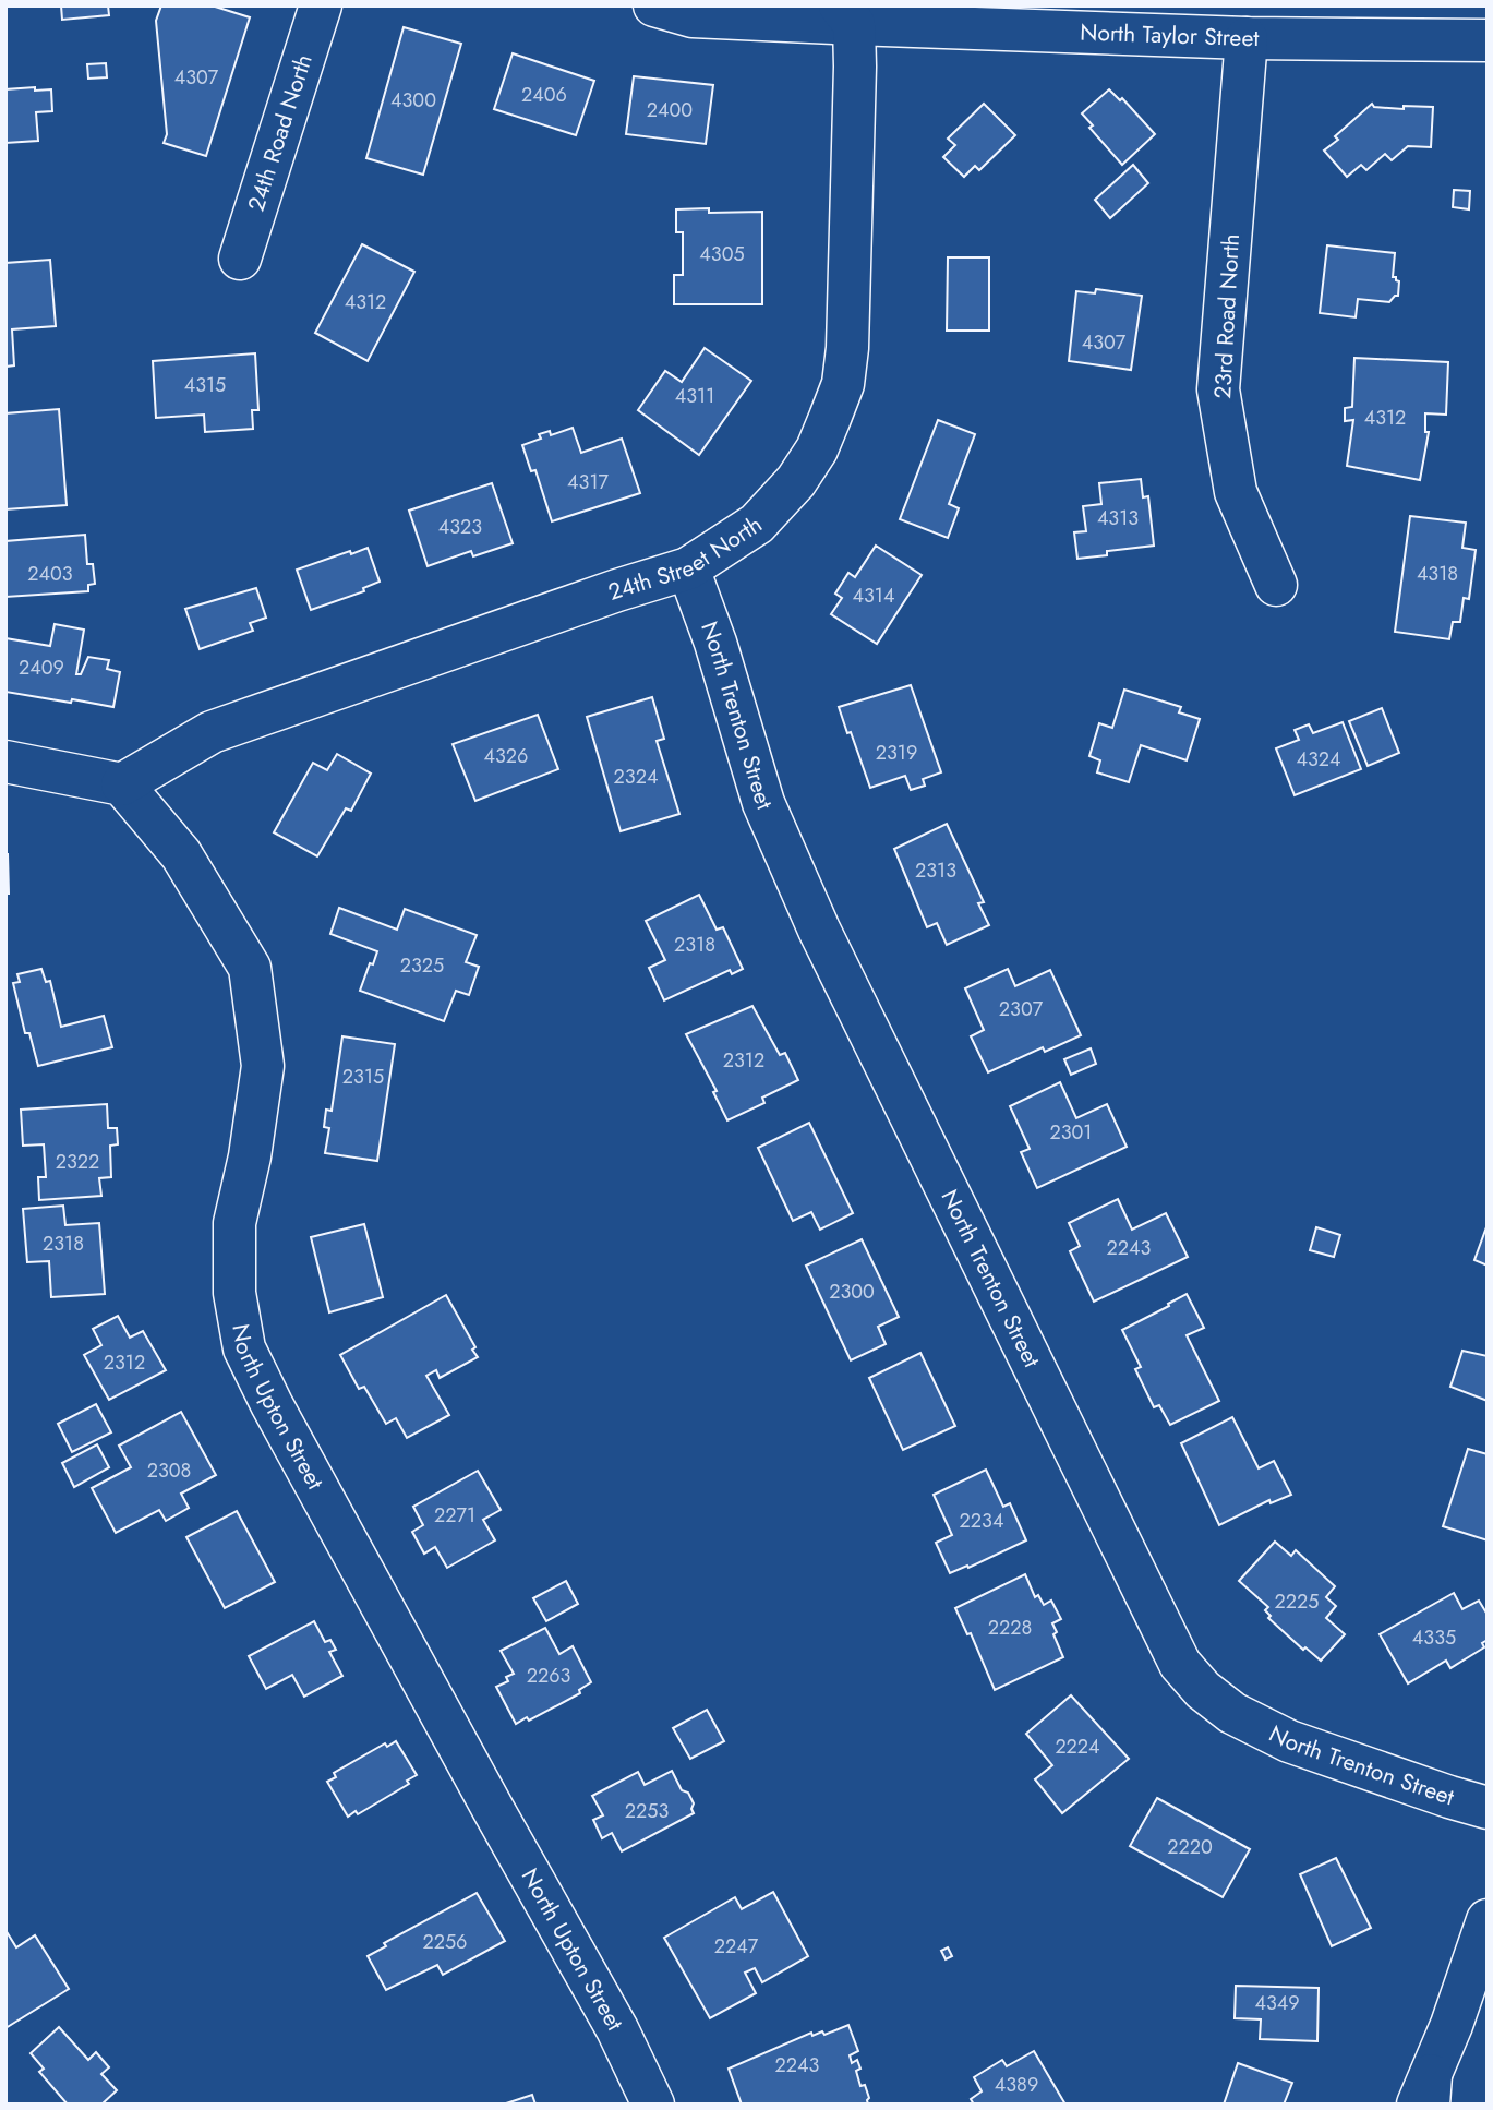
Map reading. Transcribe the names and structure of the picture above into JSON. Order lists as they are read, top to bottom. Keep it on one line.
{"streets":{"street":["North Taylor Street","24th Road North","23rd Road North","24th Street North","North Trenton Street","North Upton Street"]},"crossings":[["North Taylor Street","23rd Road North"],["North Taylor Street","24th Street North"],["24th Street North","North Trenton Street"],["24th Street North","North Upton Street"]],"house_numbers":["4307","2406","4300","2400","4305","4312","4307","4315","4311","4312","4317","4313","4323","2403","4318","4314","2409","2319","4326","4324","2324","2313","2318","2325","2307","2312","2315","2301","2322","2318","2243","2300","2312","2308","2271","2234","2225","2228","4335","2263","2224","2253","2220","2256","2247","4349","2243","4389"]}
